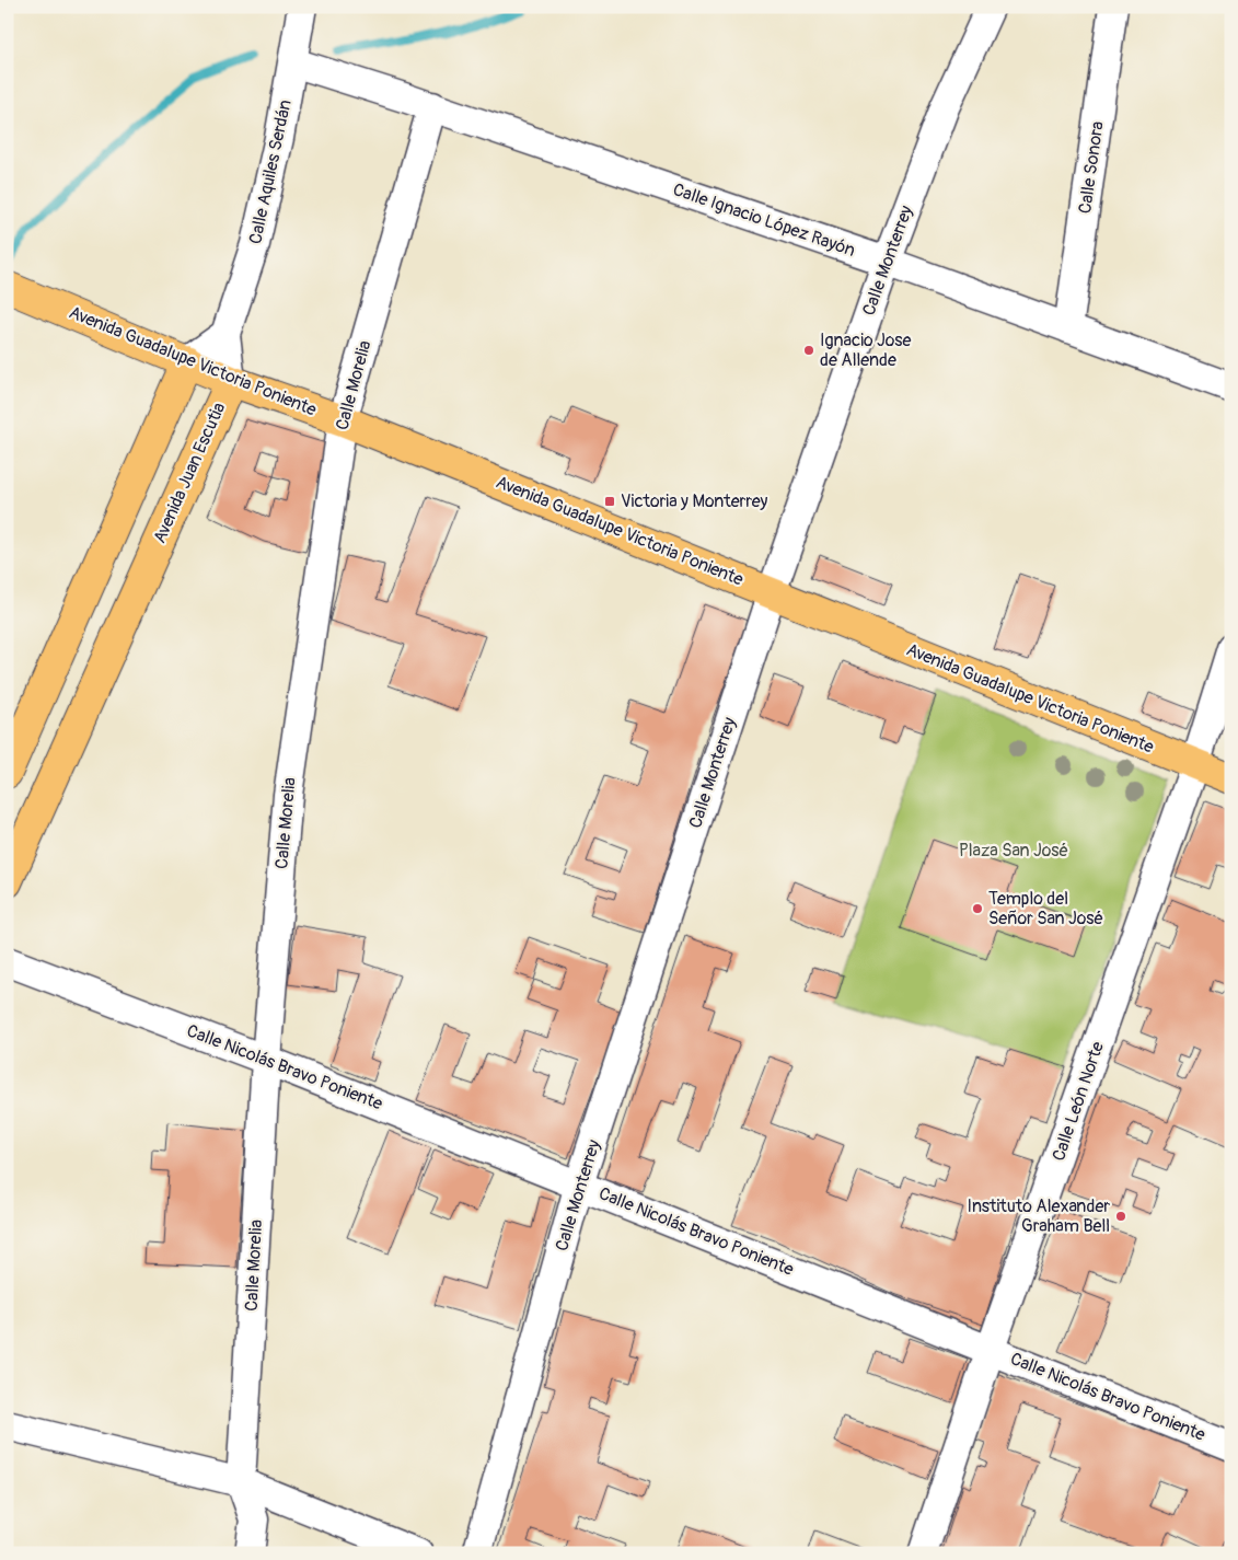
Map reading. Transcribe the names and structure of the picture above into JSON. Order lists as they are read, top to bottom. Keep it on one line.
{"streets":{"main road":["Avenida Guadalupe Victoria Poniente","Avenida Juan Escutia"],"street":["Calle Sonora","Calle Aquiles Serdán","Calle Ignacio López Rayón","Calle Monterrey","Calle Morelia","Calle Nicolás Bravo Poniente","Calle León Norte"]},"crossings":[["Calle Sonora","Calle Ignacio López Rayón"],["Calle Aquiles Serdán","Calle Ignacio López Rayón"],["Calle Aquiles Serdán","Avenida Juan Escutia"],["Calle Ignacio López Rayón","Calle Monterrey"],["Calle Ignacio López Rayón","Calle Morelia"],["Calle Monterrey","Avenida Guadalupe Victoria Poniente"],["Calle Monterrey","Calle Nicolás Bravo Poniente"],["Avenida Guadalupe Victoria Poniente","Calle Morelia"],["Avenida Guadalupe Victoria Poniente","Avenida Juan Escutia"],["Avenida Guadalupe Victoria Poniente","Calle León Norte"],["Calle Morelia","Calle Nicolás Bravo Poniente"],["Calle Nicolás Bravo Poniente","Calle León Norte"]],"parks":["Plaza San José"],"places":{"other":["Ignacio Jose de Allende","Templo del Señor San José","Instituto Alexander Graham Bell"],"transit":["Victoria y Monterrey"]}}
